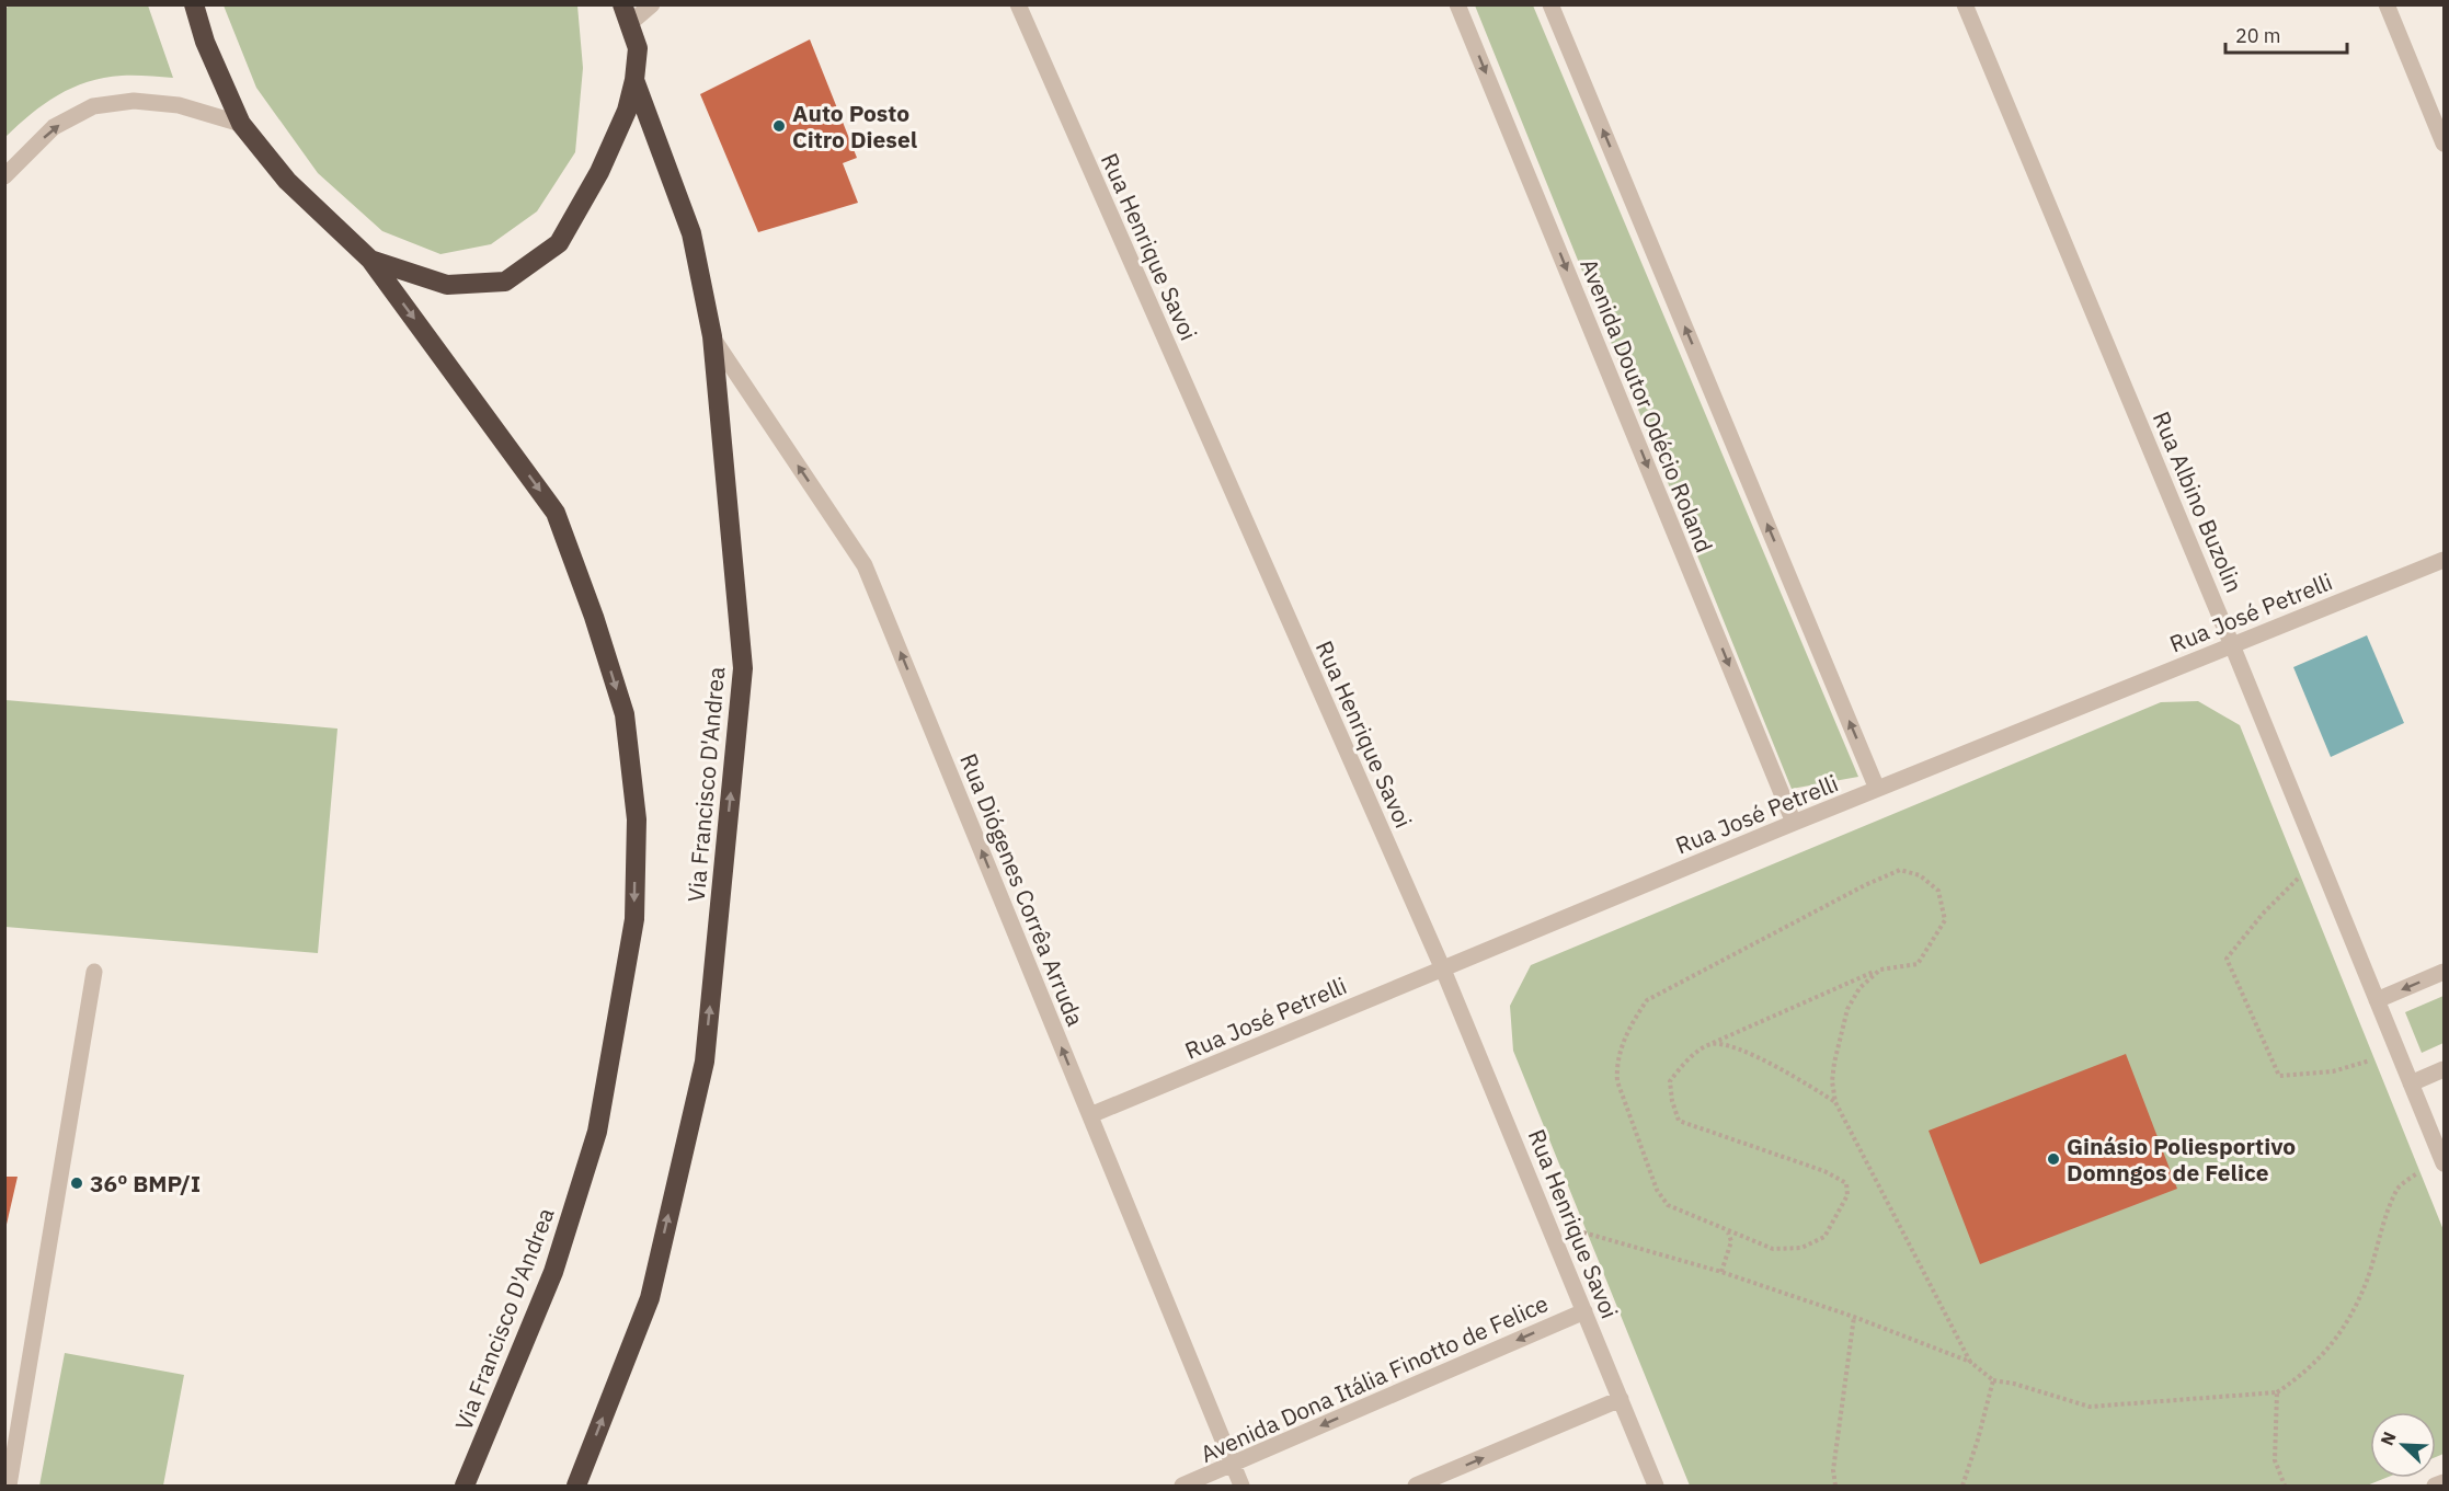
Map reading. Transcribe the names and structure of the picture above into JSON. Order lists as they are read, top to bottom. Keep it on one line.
{"streets":{"highway":["Via Francisco D'Andrea"],"street":["Rua Henrique Savoi","Avenida Doutor Odécio Roland","Rua Albino Buzolin","Rua José Petrelli","Rua Diógenes Corrêa Arruda","Avenida Dona Itália Finotto de Felice"]},"crossings":[["Rua Henrique Savoi","Rua José Petrelli"],["Rua Henrique Savoi","Avenida Dona Itália Finotto de Felice"],["Avenida Doutor Odécio Roland","Rua José Petrelli"],["Rua Albino Buzolin","Rua José Petrelli"],["Rua José Petrelli","Rua Diógenes Corrêa Arruda"],["Via Francisco D'Andrea","Rua Diógenes Corrêa Arruda"],["Rua Diógenes Corrêa Arruda","Avenida Dona Itália Finotto de Felice"]],"one_way":["Rua Diógenes Corrêa Arruda"],"places":["Auto Posto Citro Diesel","Ginásio Poliesportivo Domngos de Felice","36º BMP/I"],"scale_bar":"20 m","north":"top left"}
